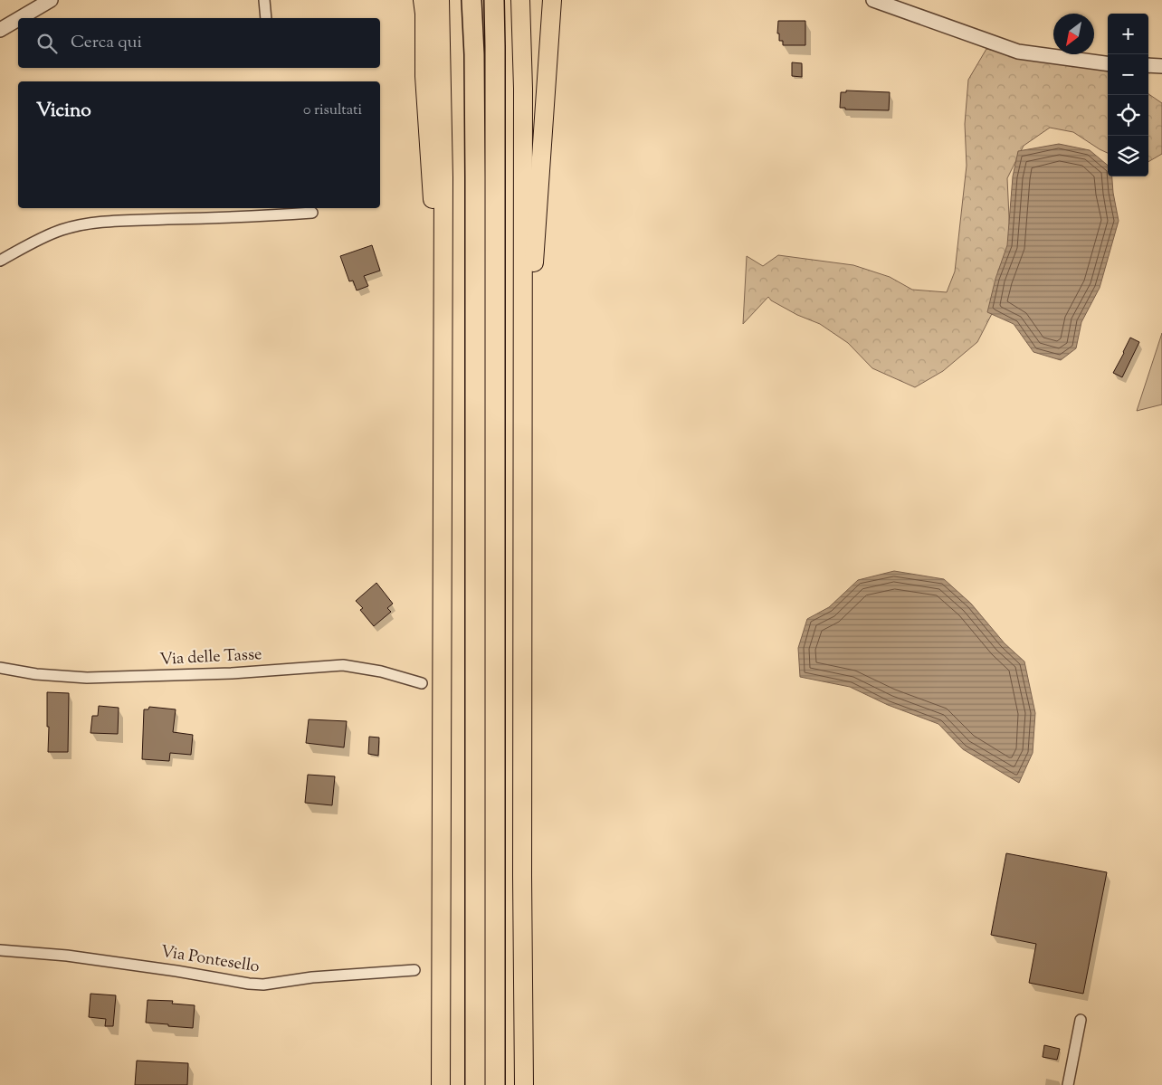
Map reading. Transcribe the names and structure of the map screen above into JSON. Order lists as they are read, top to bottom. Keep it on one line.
{"streets":{"street":["Via delle Tasse","Via Pontesello"]},"north":"bottom left","page":{"map_buttons":["+","−"],"search":"Cerca qui","heading":["Vicino","0 risultati"]}}
